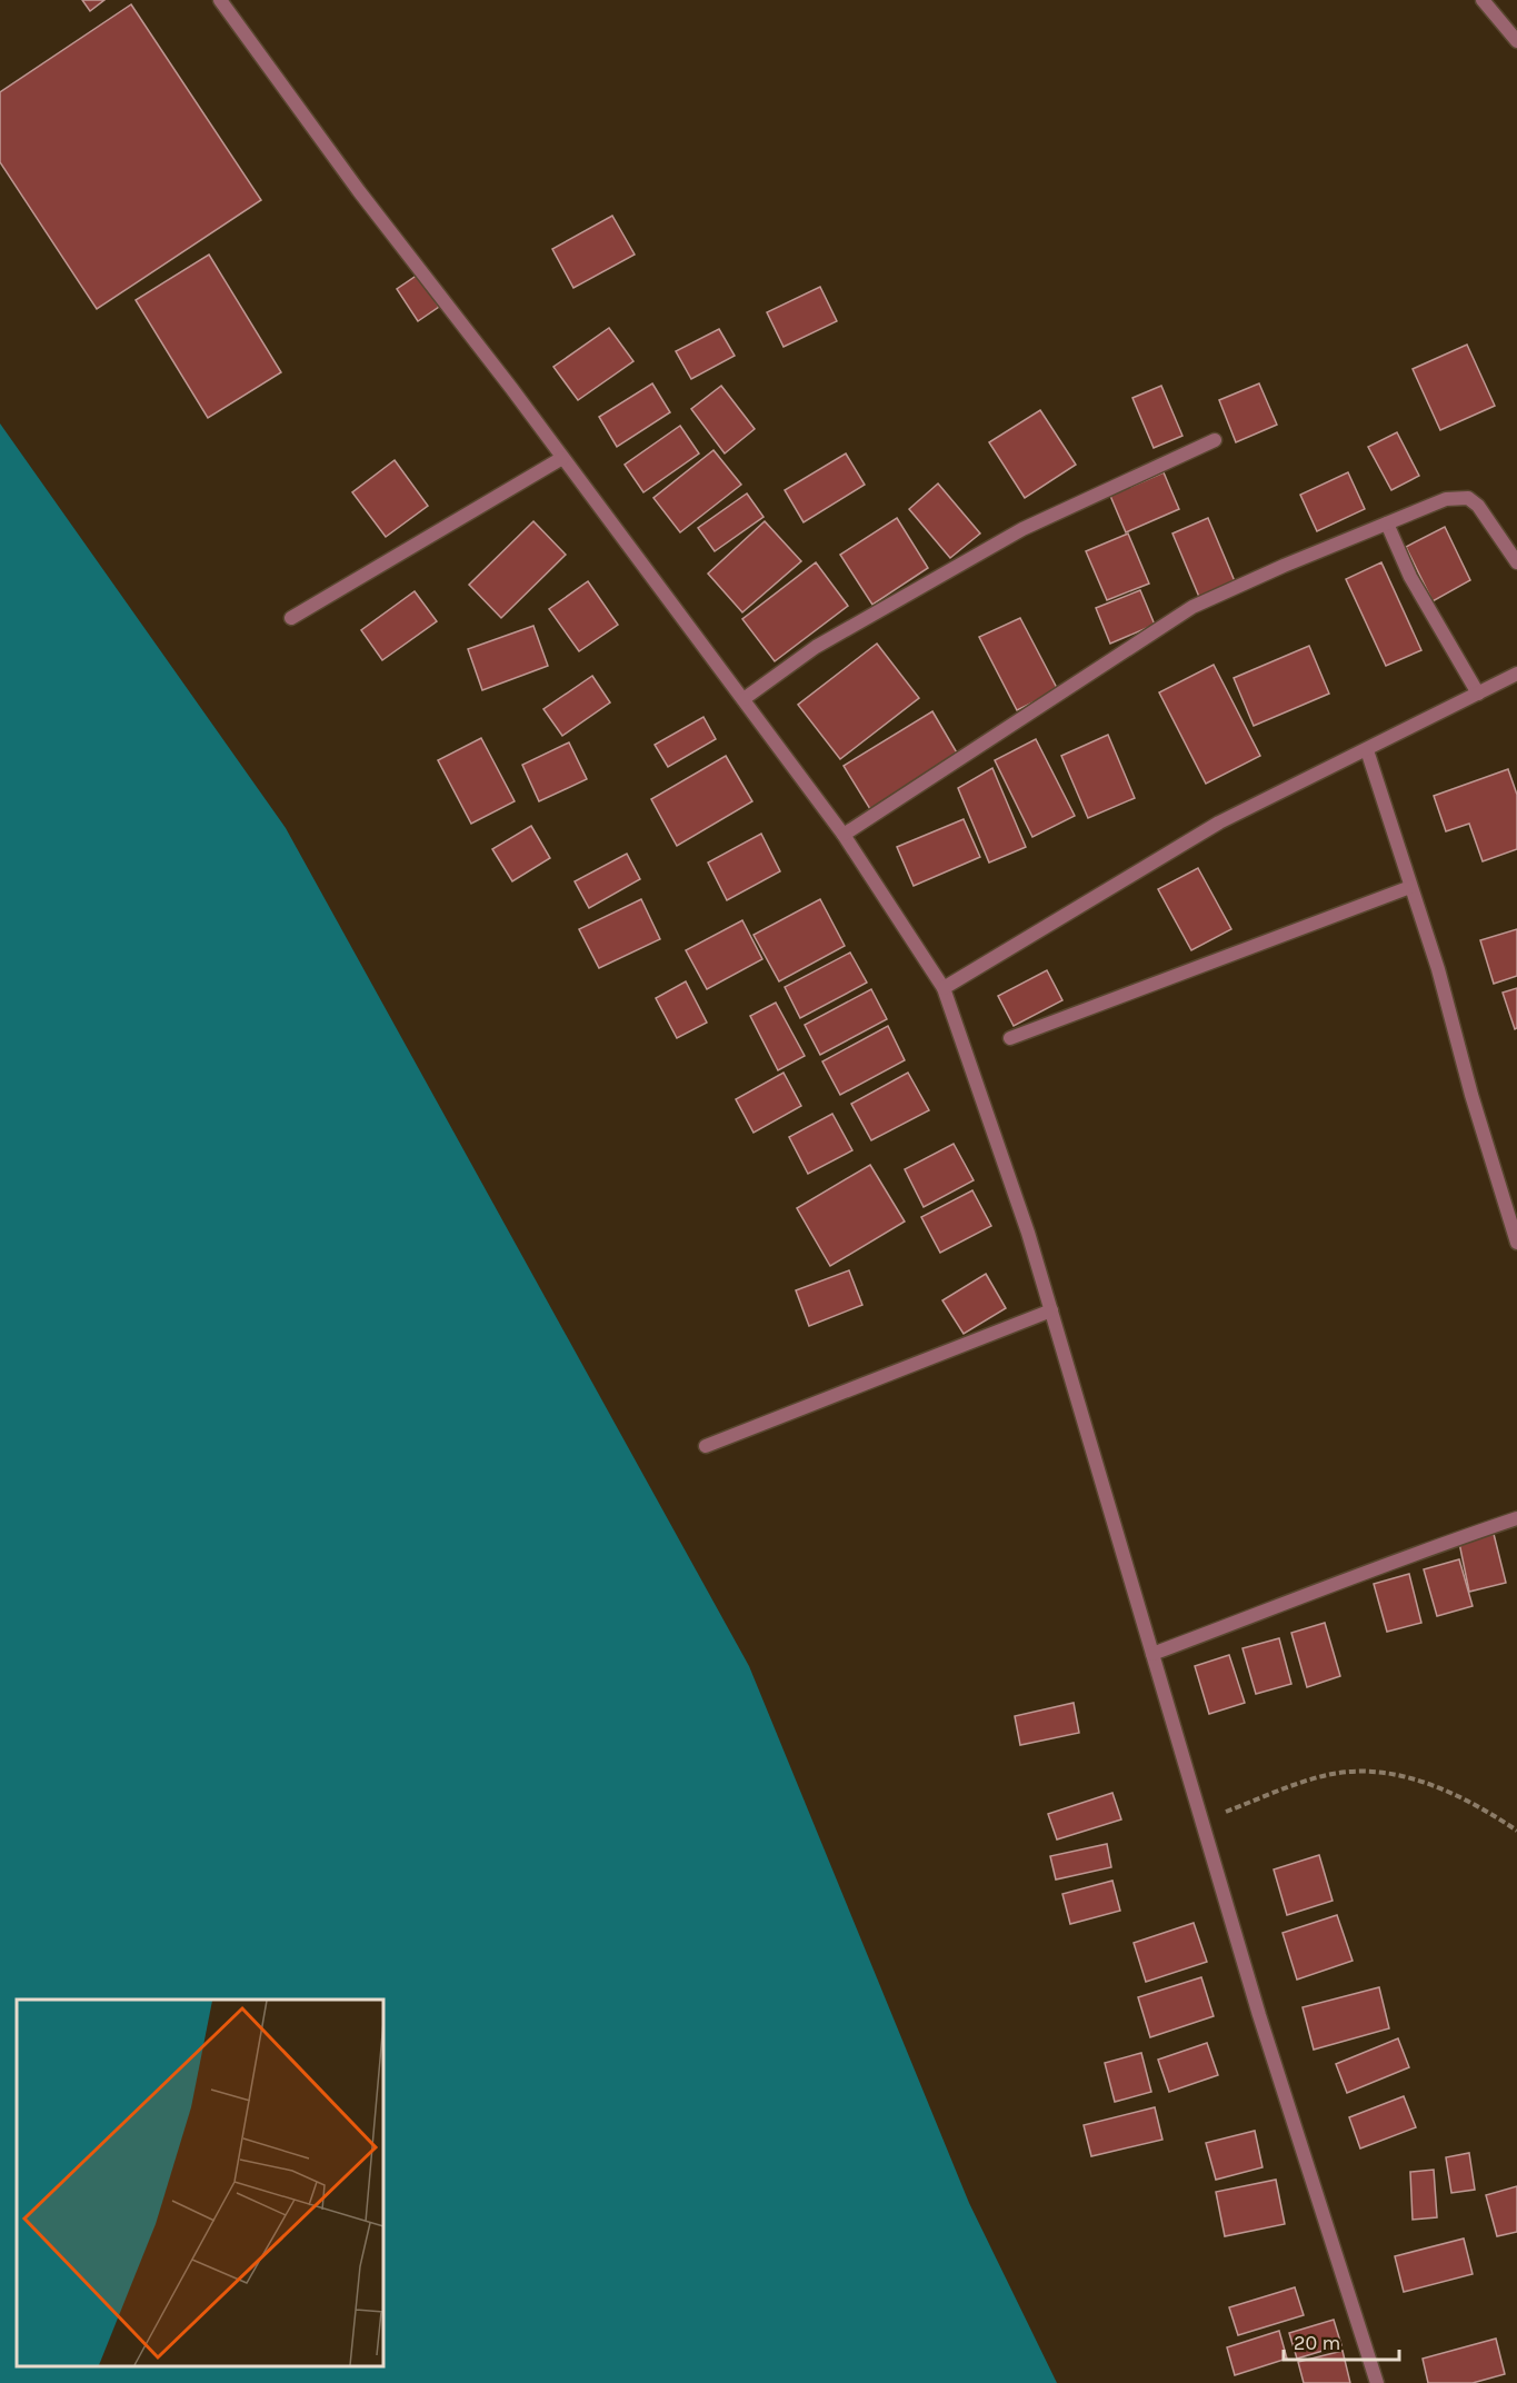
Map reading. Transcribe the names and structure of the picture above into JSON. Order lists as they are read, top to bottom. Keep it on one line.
{"scale_bar":"20 m"}
